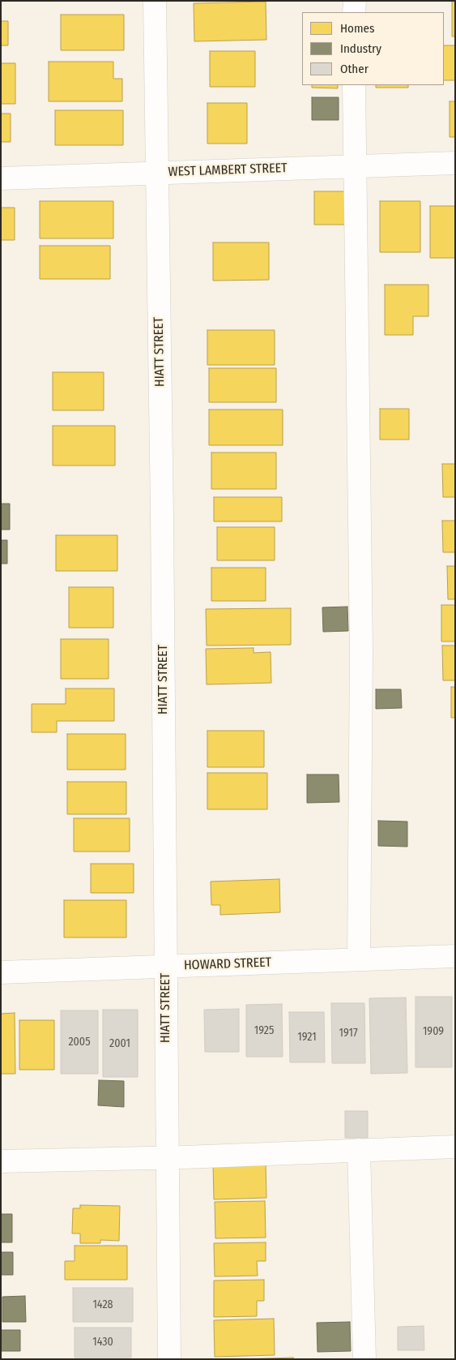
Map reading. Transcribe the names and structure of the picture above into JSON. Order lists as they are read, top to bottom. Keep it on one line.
{"streets":{"street":["WEST LAMBERT STREET","HIATT STREET","HOWARD STREET"]},"crossings":[["WEST LAMBERT STREET","HIATT STREET"],["HIATT STREET","HOWARD STREET"]],"house_numbers":["1925","1909","1917","1921","2005","2001","1428","1430"],"legend":["Homes","Industry","Other"]}
